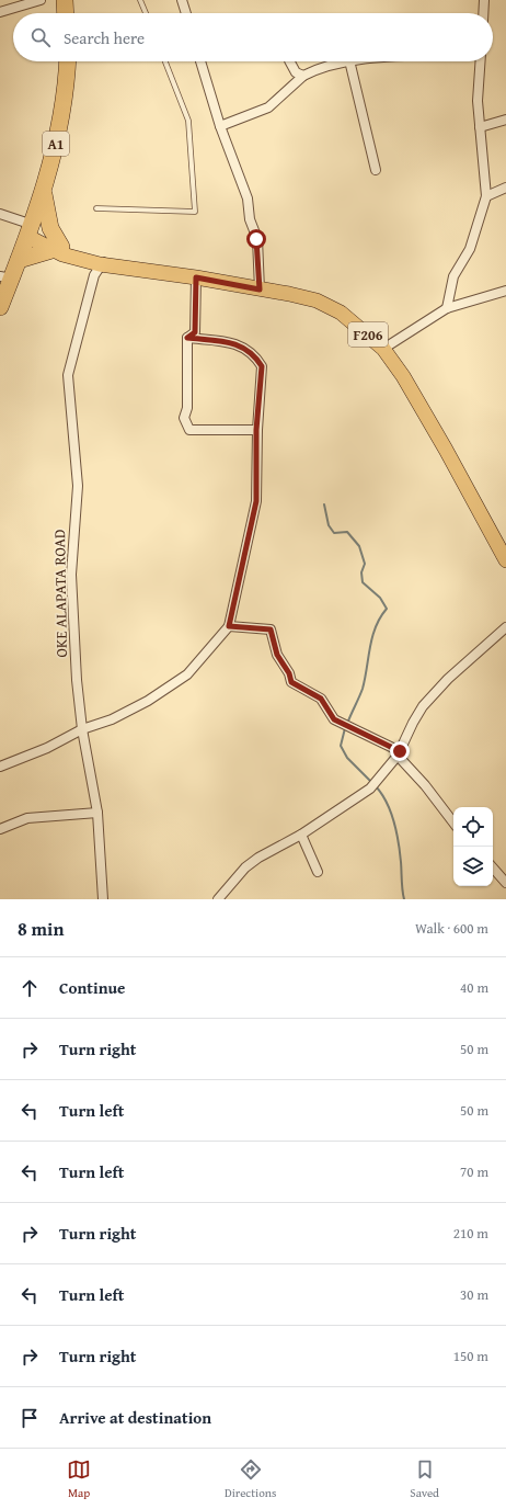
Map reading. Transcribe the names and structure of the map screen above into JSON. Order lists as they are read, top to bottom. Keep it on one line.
{"streets":{"highway":["A1"],"main road":["F206"],"street":["OKE ALAPATA ROAD"]},"crossings":[["A1","F206"],["F206","OKE ALAPATA ROAD"]],"page":{"search":"Search here","heading":["8 min","Walk · 600 m"],"list":[["Continue","40 m"],["Turn right","50 m"],["Turn left","50 m"],["Turn left","70 m"],["Turn right","210 m"],["Turn left","30 m"],["Turn right","150 m"],"Arrive at destination"],"nav":["Map","Directions","Saved"]}}
